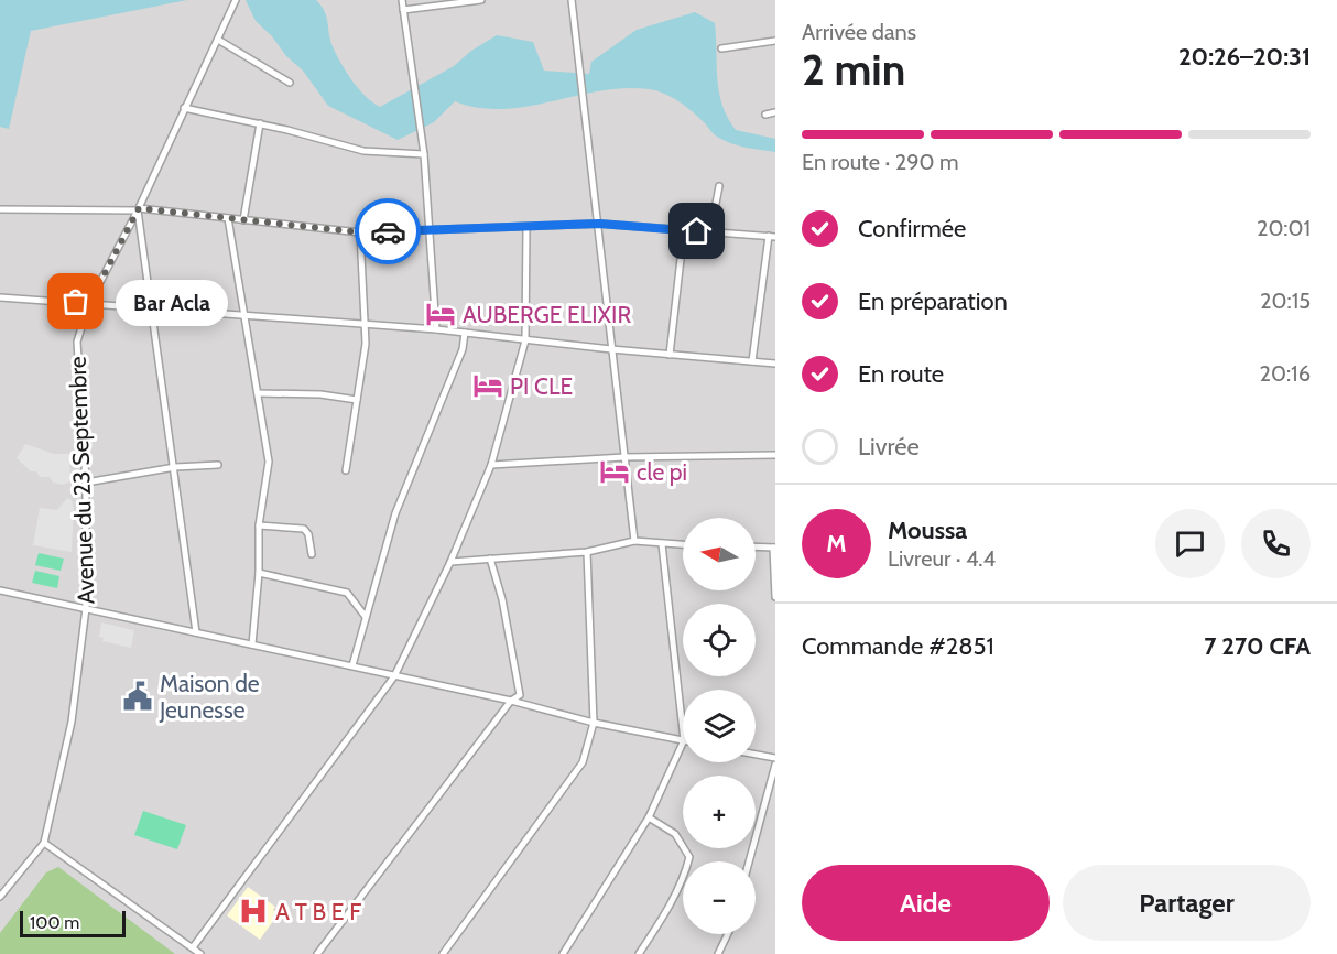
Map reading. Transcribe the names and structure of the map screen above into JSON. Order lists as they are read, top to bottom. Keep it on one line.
{"streets":{"street":["Avenue du 23 Septembre"]},"places":{"other":["Bar Acla"],"hotel":["AUBERGE ELIXIR","PI CLE","cle pi"],"public building":["Maison de Jeunesse"],"hospital":["A T B E F"]},"scale_bar":"100 m","north":"left","page":{"heading":["2 min","Arrivée dans","20:26–20:31"],"panel":["Moussa","Livreur · 4.4","Commande #2851","7 270 CFA"],"bar":"En route · 290 m","list":[["Confirmée","20:01"],["En préparation","20:15"],["En route","20:16"],"Livrée"],"bubble":"Bar Acla","round":"M","map_buttons":["+","−"],"buttons":["Aide","Partager"],"scale":"100 m"}}
